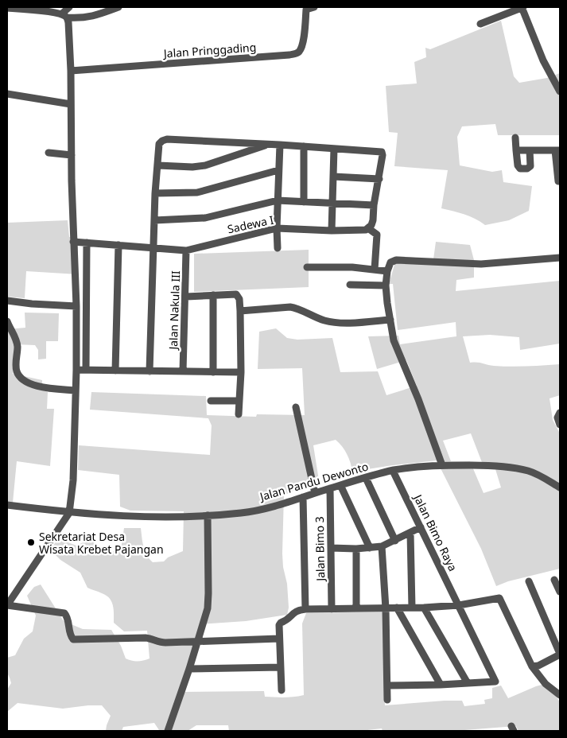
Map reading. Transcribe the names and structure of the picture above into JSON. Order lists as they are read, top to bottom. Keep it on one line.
{"streets":{"street":["Jalan Pringgading","Sadewa I","Jalan Nakula III","Jalan Pandu Dewonto","Jalan Bimo Raya","Jalan Bimo 3"]},"crossings":[["Sadewa I","Jalan Nakula III"],["Jalan Pandu Dewonto","Jalan Bimo Raya"],["Jalan Pandu Dewonto","Jalan Bimo 3"]],"places":["Sekretariat Desa Wisata Krebet Pajangan"]}
